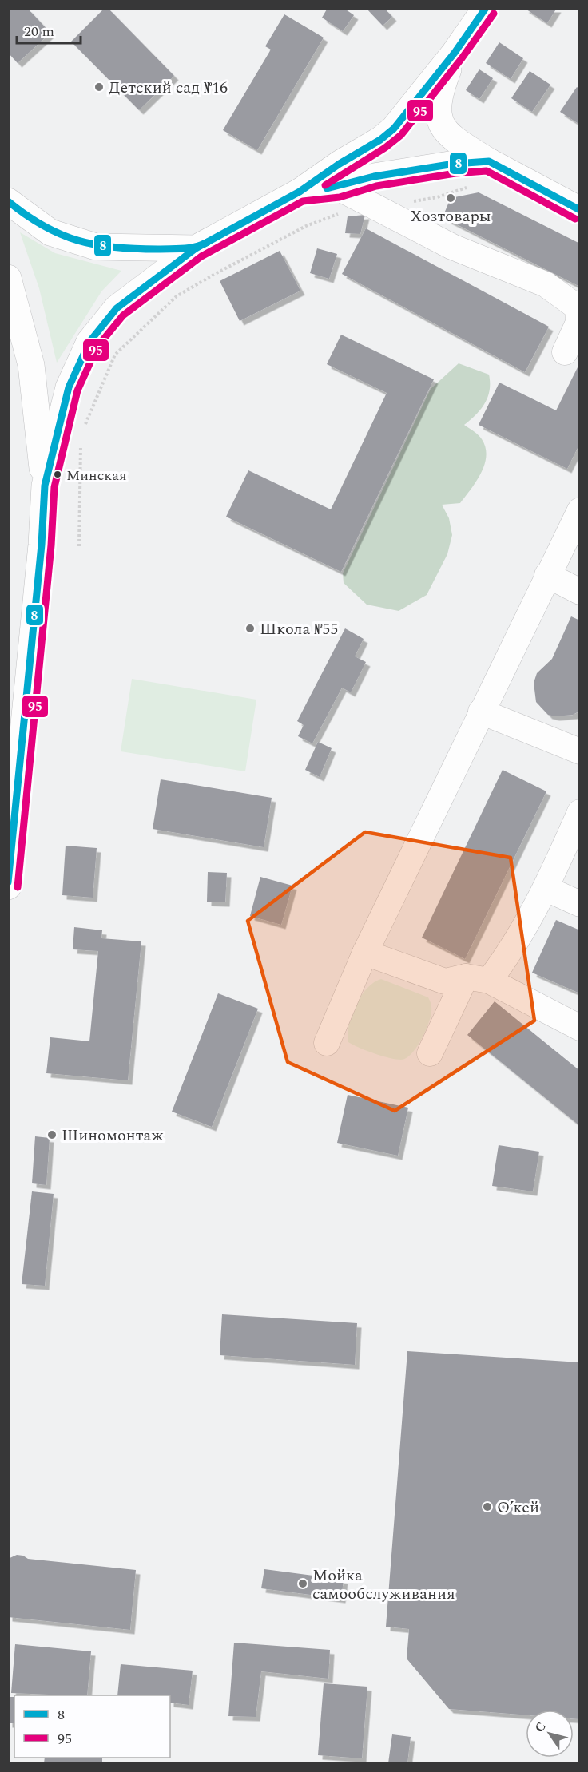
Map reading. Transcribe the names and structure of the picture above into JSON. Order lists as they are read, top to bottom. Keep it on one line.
{"places":["Детский сад №16","Хозтовары","Минская","Школа №55","Шиномонтаж","О’кей","Мойка самообслуживания"],"lines":["transit line 8","transit line 95"],"legend":["8","95"],"scale_bar":"20 m","north":"top left"}
